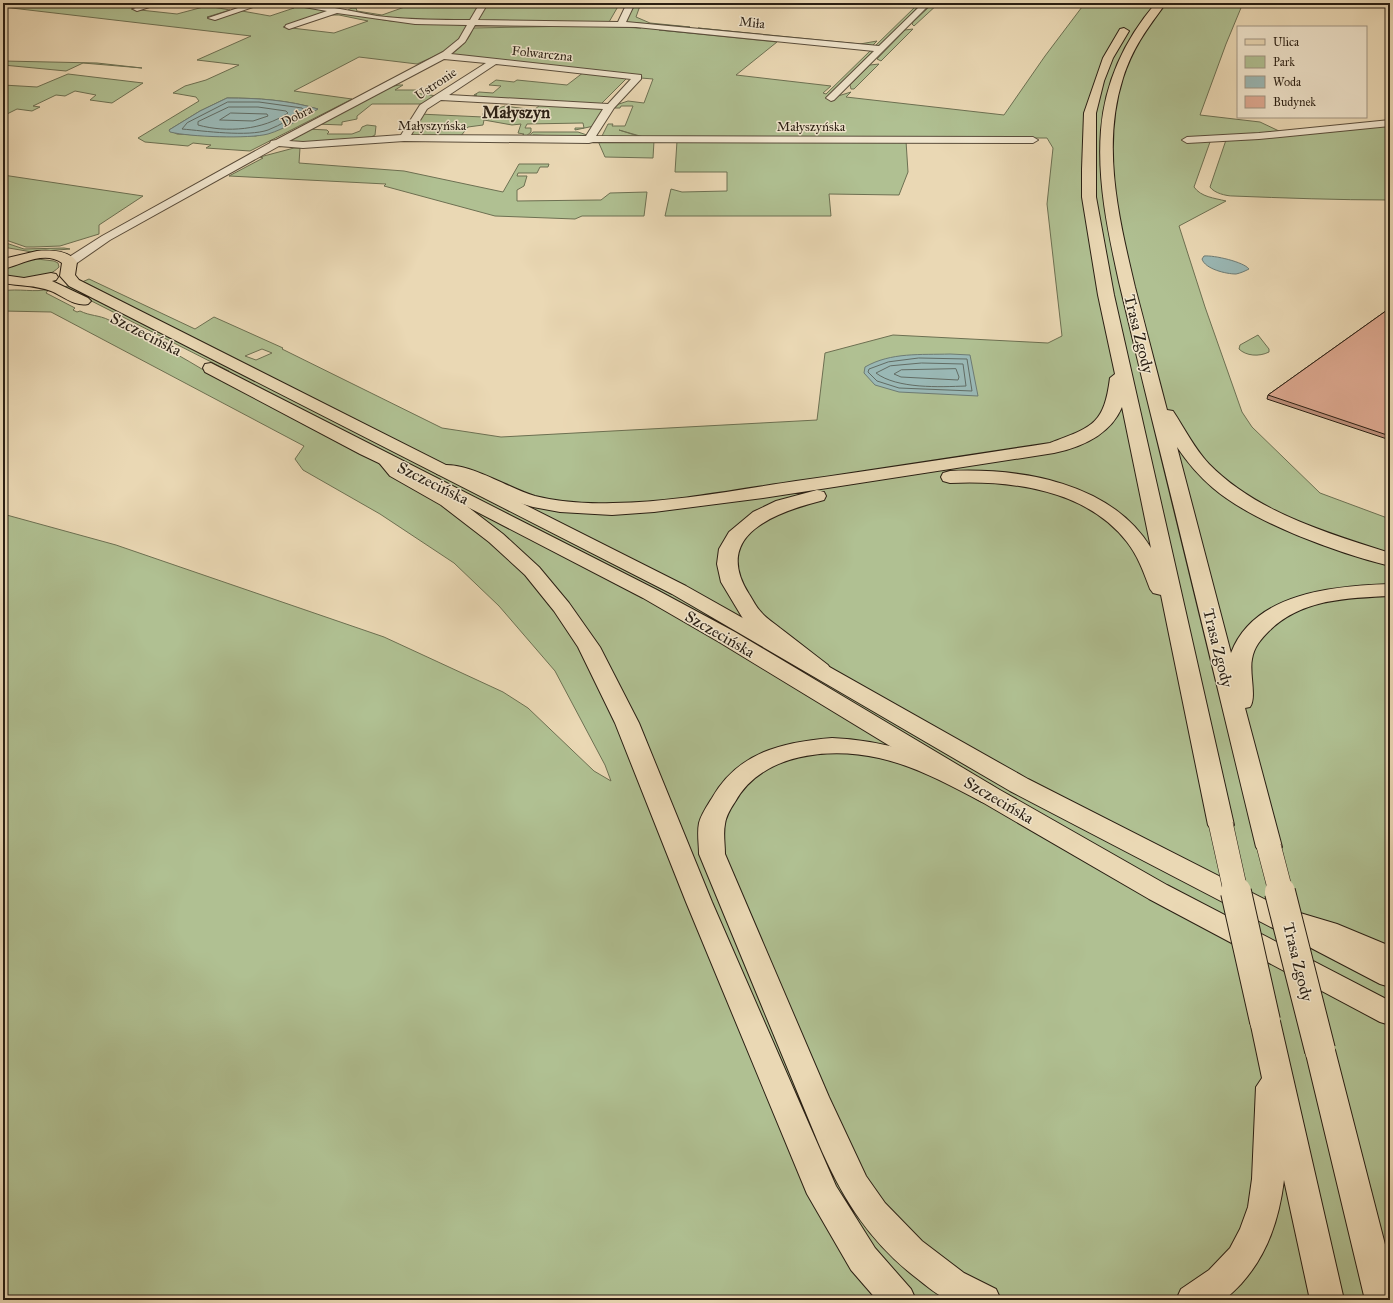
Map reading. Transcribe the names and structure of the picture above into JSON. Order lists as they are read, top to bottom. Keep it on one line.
{"streets":{"main road":["Szczecińska","Trasa Zgody"],"street":["Miła","Folwarczna","Ustronie","Dobra","Małyszyńska"]},"crossings":[["Miła","Dobra"],["Folwarczna","Ustronie"],["Folwarczna","Dobra"],["Ustronie","Małyszyńska"],["Dobra","Małyszyńska"],["Dobra","Szczecińska"]],"districts":["Małyszyn"],"legend":["Ulica","Park","Woda","Budynek"]}
